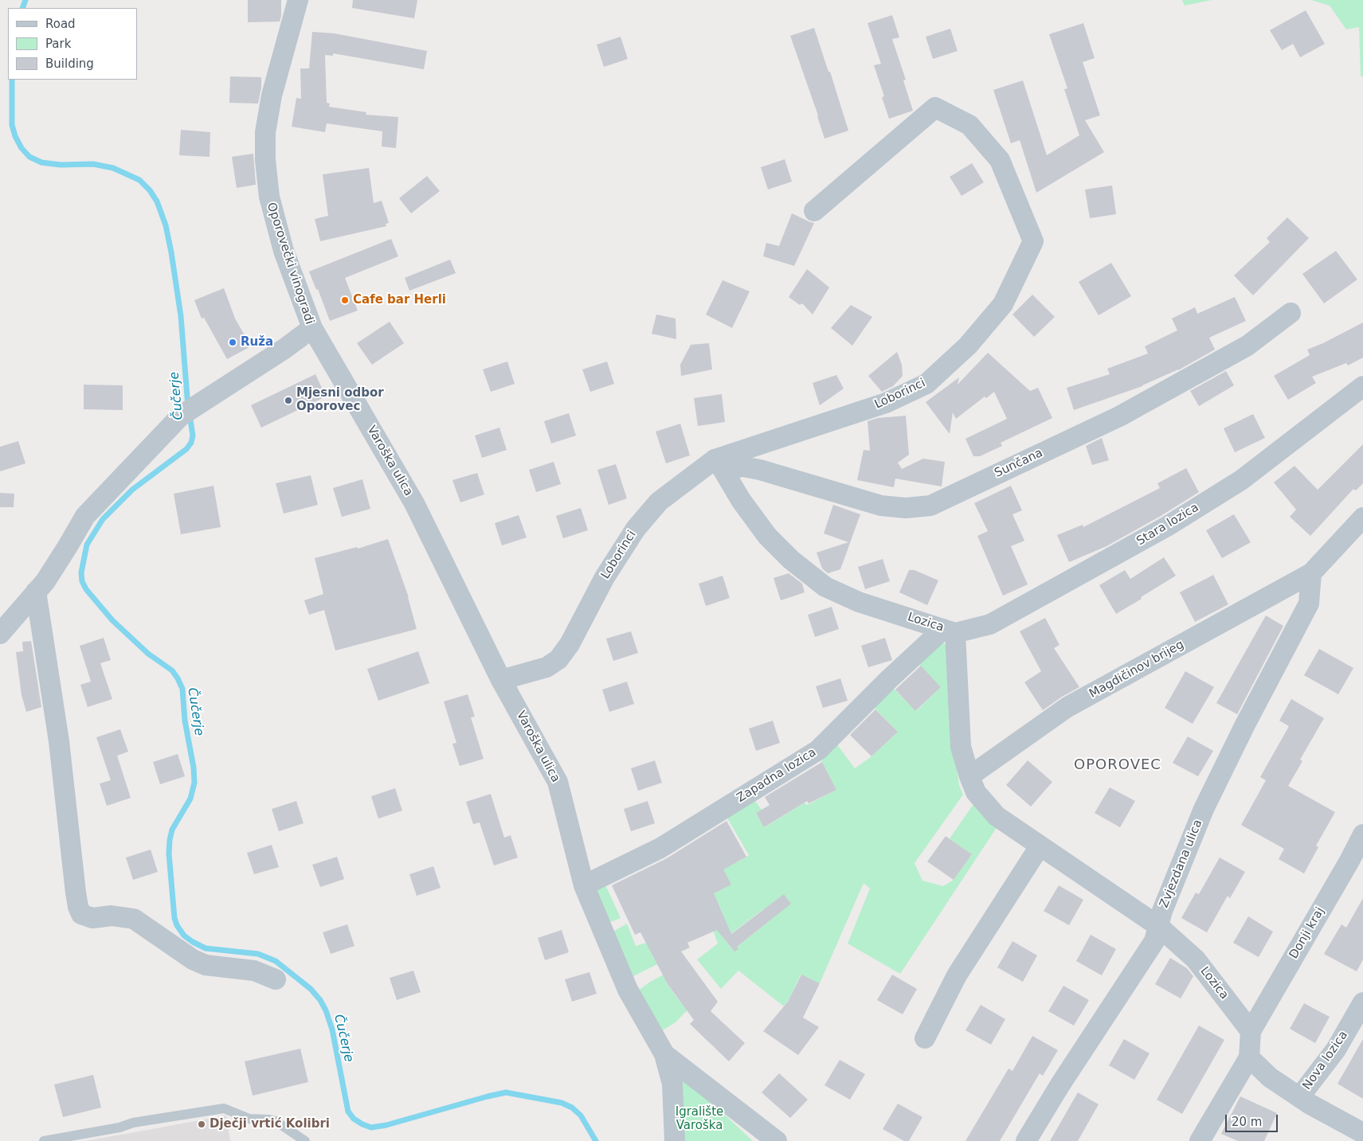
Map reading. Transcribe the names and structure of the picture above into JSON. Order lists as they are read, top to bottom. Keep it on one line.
{"streets":{"street":["Oporovečki vinogradi","Loborinci","Varoška ulica","Sunčana","Stara lozica","Lozica","Magdičinov brijeg","Zapadna lozica","Zvjezdana ulica","Donji kraj","Nova lozica"]},"crossings":[["Oporovečki vinogradi","Varoška ulica"],["Loborinci","Varoška ulica"],["Loborinci","Sunčana"],["Loborinci","Lozica"],["Varoška ulica","Zapadna lozica"],["Sunčana","Lozica"],["Stara lozica","Lozica"],["Stara lozica","Zapadna lozica"],["Lozica","Magdičinov brijeg"],["Lozica","Zapadna lozica"],["Lozica","Zvjezdana ulica"],["Lozica","Donji kraj"],["Magdičinov brijeg","Zvjezdana ulica"]],"districts":["OPOROVEC"],"water":["Čučerje"],"parks":["Igralište Varoška"],"places":["Cafe bar Herli","Ruža","Mjesni odbor Oporovec","Dječji vrtić Kolibri"],"legend":["Road","Park","Building"],"scale_bar":"20 m"}
